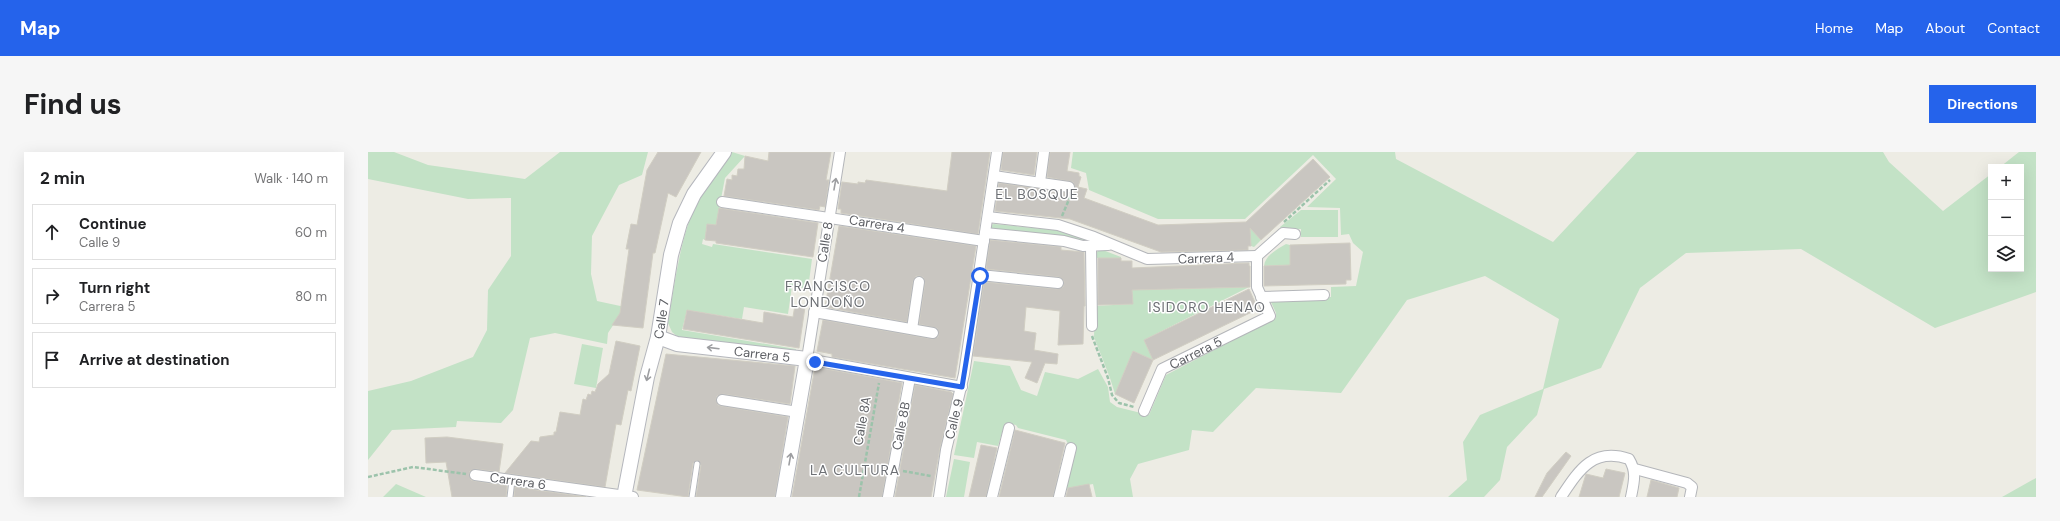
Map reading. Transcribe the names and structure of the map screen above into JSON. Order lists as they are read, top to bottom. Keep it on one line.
{"streets":{"main road":["Calle 8","Calle 7","Carrera 5"],"street":["Carrera 4","Calle 9","Calle 8B","Carrera 6"],"path":["Calle 8A"]},"crossings":[["Carrera 4","Calle 8"],["Carrera 4","Calle 9"],["Calle 8","Carrera 5"],["Calle 7","Carrera 5"],["Calle 7","Carrera 6"],["Carrera 5","Calle 9"],["Carrera 5","Calle 8A"],["Carrera 5","Calle 8B"]],"one_way":["Calle 8","Calle 7"],"districts":["EL BOSQUE","FRANCISCO LONDOÑO","ISIDORO HENAO","LA CULTURA"],"page":{"header":"Map","nav":["Home","Map","About","Contact"],"buttons":"Directions","title":"Find us","heading":["2 min","Walk · 140 m"],"map_buttons":["+","−"],"list":[["Continue","Calle 9","60 m"],["Turn right","Carrera 5","80 m"],"Arrive at destination"]}}
